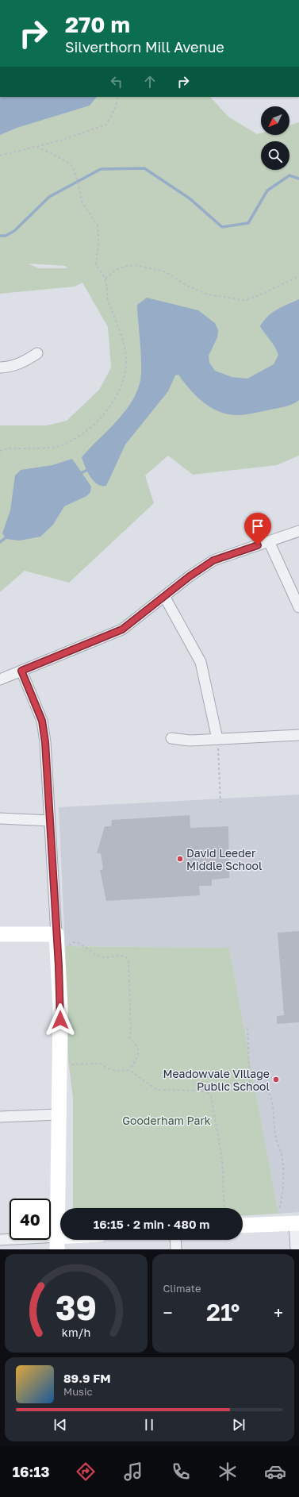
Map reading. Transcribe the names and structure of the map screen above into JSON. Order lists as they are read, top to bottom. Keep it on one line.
{"parks":["Gooderham Park"],"places":["David Leeder Middle School","Meadowvale Village Public School"],"north":"bottom left","page":{"turn":["270 m","Silverthorn Mill Avenue"],"limit":"40","trip":"16:15 · 2 min · 480 m","tile":"Climate","heat":["−","21°","+"],"song":["89.9 FM","Music"],"tabs":"16:13","gauge":["39","km/h"]}}
